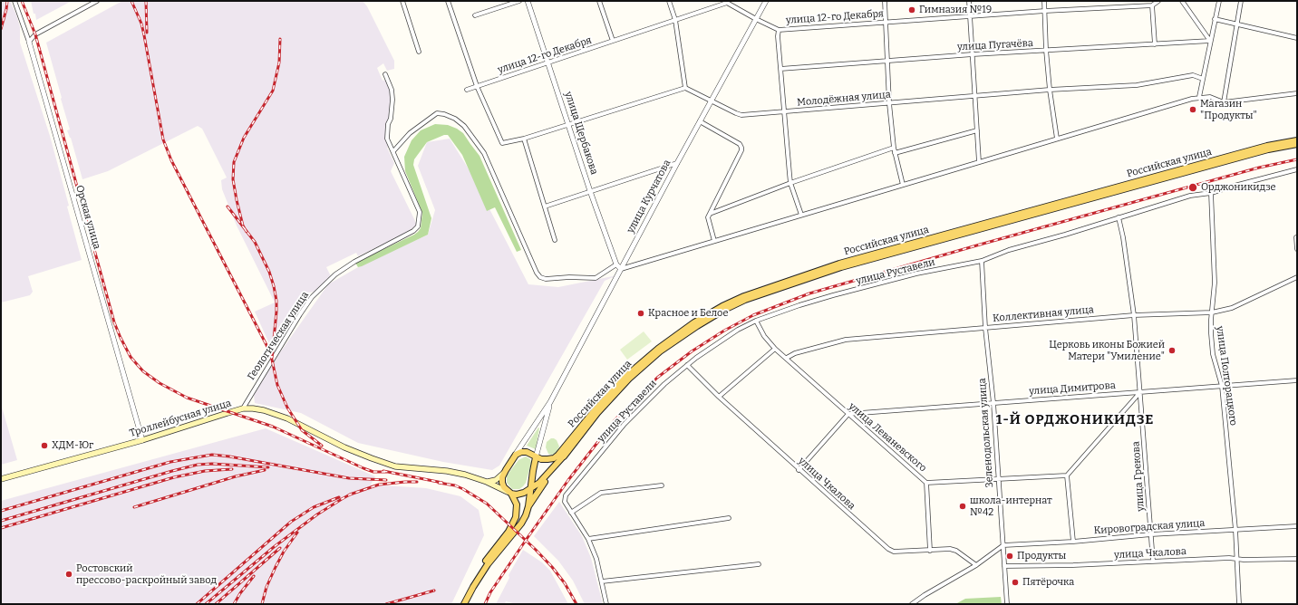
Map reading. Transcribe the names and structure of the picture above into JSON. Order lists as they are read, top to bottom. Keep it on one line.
{"streets":{"main road":["Российская улица","Троллейбусная улица"],"street":["улица 12-го Декабря","улица Пугачёва","Молодёжная улица","улица Щербакова","улица Курчатова","Орская улица","улица Руставели","Коллективная улица","Геологическая улица","улица Полторацкого","улица Димитрова","Зеленодольская улица","улица Леваневского","улица Грекова","улица Чкалова","Кировоградская улица"]},"crossings":[["улица 12-го Декабря","улица Щербакова"],["улица 12-го Декабря","улица Курчатова"],["Молодёжная улица","улица Курчатова"],["улица Щербакова","улица Курчатова"],["Российская улица","улица Курчатова"],["Российская улица","Троллейбусная улица"],["улица Курчатова","Троллейбусная улица"],["Орская улица","Троллейбусная улица"],["улица Руставели","улица Полторацкого"],["улица Руставели","Зеленодольская улица"],["улица Руставели","улица Леваневского"],["улица Руставели","улица Грекова"],["улица Руставели","улица Чкалова"],["Коллективная улица","улица Полторацкого"],["Коллективная улица","Зеленодольская улица"],["Коллективная улица","улица Леваневского"],["Коллективная улица","улица Грекова"],["Геологическая улица","Троллейбусная улица"],["улица Полторацкого","улица Димитрова"],["улица Полторацкого","улица Чкалова"],["улица Полторацкого","Кировоградская улица"],["улица Димитрова","Зеленодольская улица"],["улица Димитрова","улица Леваневского"],["улица Димитрова","улица Грекова"],["Зеленодольская улица","улица Леваневского"],["Зеленодольская улица","улица Чкалова"],["Зеленодольская улица","Кировоградская улица"],["улица Грекова","улица Чкалова"],["улица Грекова","Кировоградская улица"]],"districts":["1-Й ОРДЖОНИКИДЗЕ"],"places":["Гимназия №19","Магазин \"Продукты\"","Орджоникидзе","Красное и Белое","Церковь иконы Божией Матери \"Умиление\"","ХДМ-Юг","школа-интернат №42","Продукты","Ростовский прессово-раскройный завод","Пятёрочка"]}
